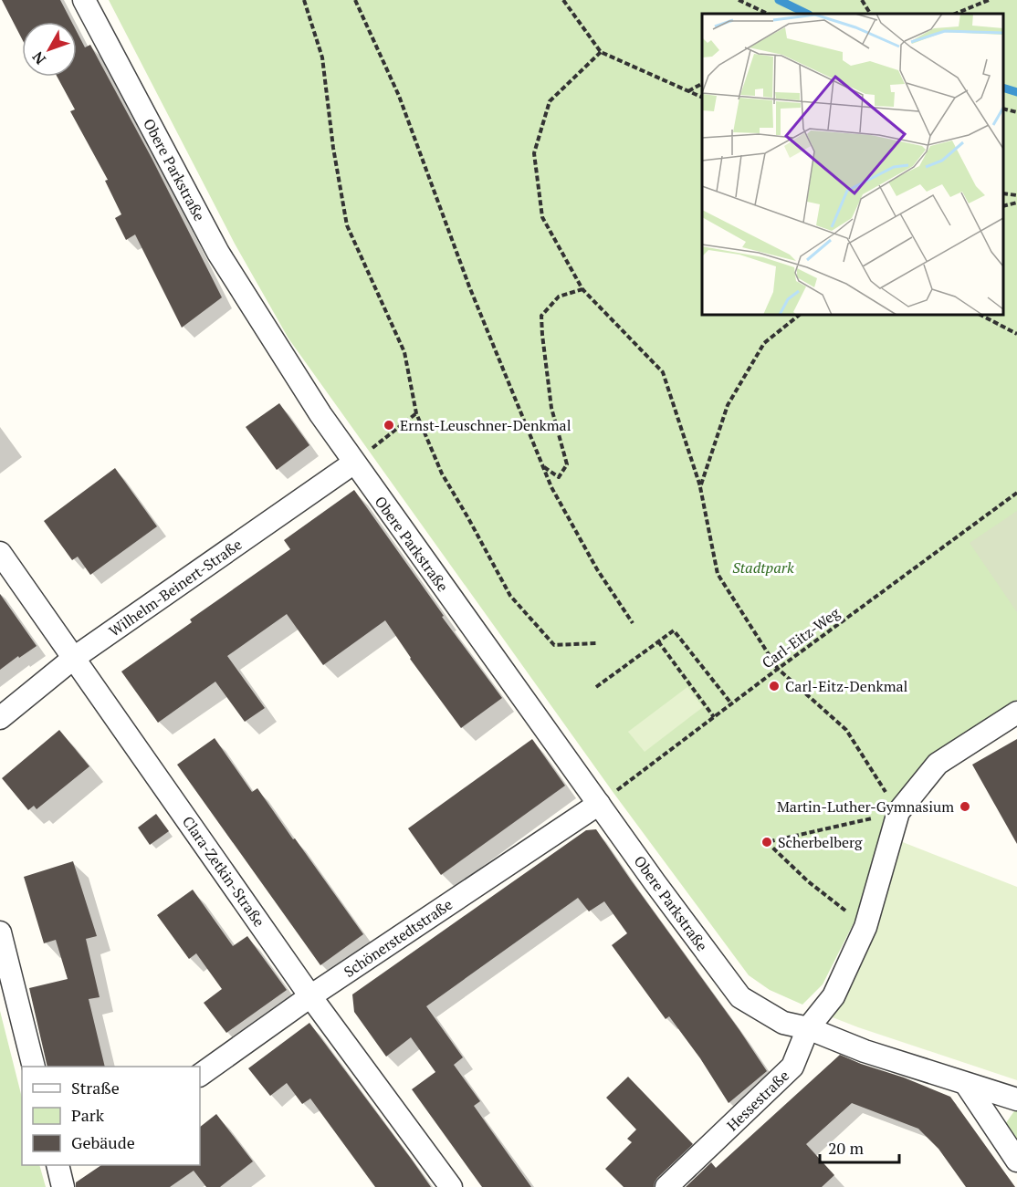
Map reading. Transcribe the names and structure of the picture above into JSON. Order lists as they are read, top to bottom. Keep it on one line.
{"streets":{"street":["Obere Parkstraße","Wilhelm-Beinert-Straße","Clara-Zetkin-Straße","Schönerstedtstraße","Hessestraße"],"path":["Carl-Eitz-Weg"]},"crossings":[["Obere Parkstraße","Wilhelm-Beinert-Straße"],["Obere Parkstraße","Carl-Eitz-Weg"],["Obere Parkstraße","Schönerstedtstraße"],["Obere Parkstraße","Hessestraße"],["Wilhelm-Beinert-Straße","Clara-Zetkin-Straße"],["Carl-Eitz-Weg","Schönerstedtstraße"],["Clara-Zetkin-Straße","Schönerstedtstraße"]],"parks":["Stadtpark"],"places":["Ernst-Leuschner-Denkmal","Carl-Eitz-Denkmal","Martin-Luther-Gymnasium","Scherbelberg"],"legend":["Straße","Park","Gebäude"],"scale_bar":"20 m","north":"bottom left"}
